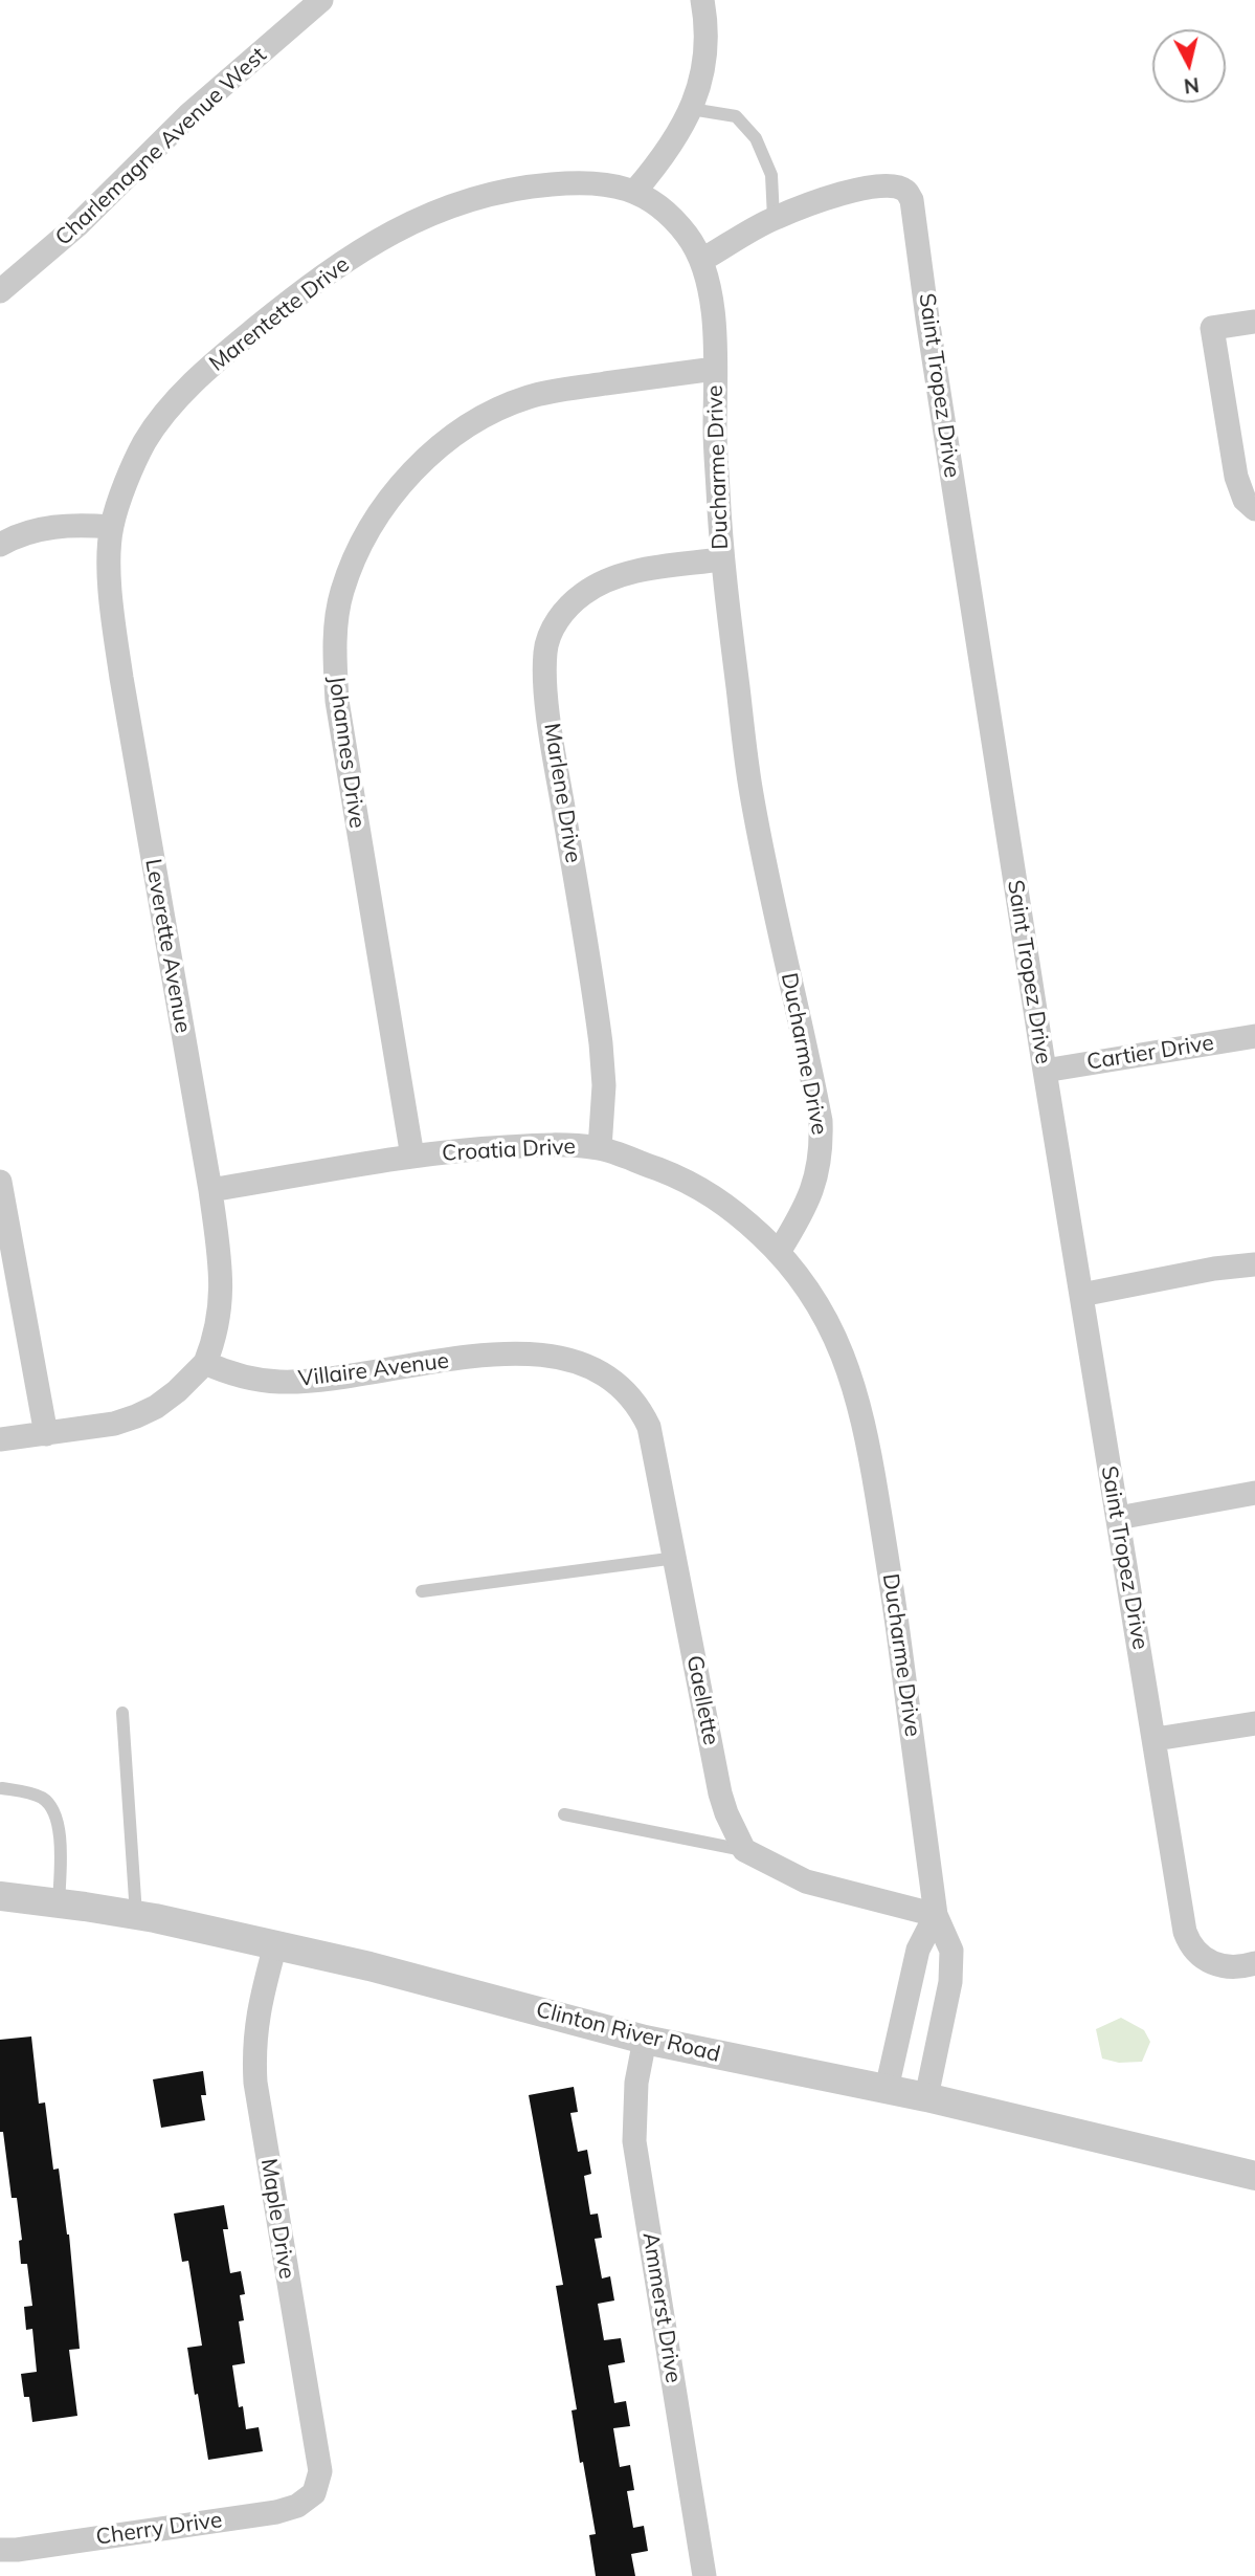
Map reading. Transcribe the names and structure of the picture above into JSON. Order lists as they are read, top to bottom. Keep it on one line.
{"streets":{"street":["Charlemagne Avenue West","Marentette Drive","Saint Tropez Drive","Ducharme Drive","Johannes Drive","Marlene Drive","Leverette Avenue","Cartier Drive","Croatia Drive","Villaire Avenue","Gaellette","Clinton River Road","Maple Drive","Ammerst Drive","Cherry Drive"]},"crossings":[["Marentette Drive","Ducharme Drive"],["Marentette Drive","Leverette Avenue"],["Saint Tropez Drive","Ducharme Drive"],["Saint Tropez Drive","Cartier Drive"],["Ducharme Drive","Johannes Drive"],["Ducharme Drive","Marlene Drive"],["Ducharme Drive","Croatia Drive"],["Ducharme Drive","Clinton River Road"],["Johannes Drive","Croatia Drive"],["Marlene Drive","Croatia Drive"],["Leverette Avenue","Croatia Drive"],["Leverette Avenue","Villaire Avenue"],["Villaire Avenue","Gaellette"],["Clinton River Road","Maple Drive"],["Clinton River Road","Ammerst Drive"],["Maple Drive","Cherry Drive"]],"north":"bottom"}
